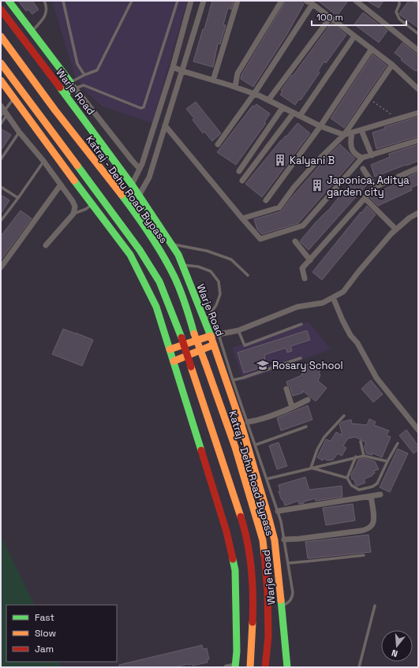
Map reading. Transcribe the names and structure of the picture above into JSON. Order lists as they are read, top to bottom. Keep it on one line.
{"streets":{"main road":["Warje Road","Katraj - Dehu Road Bypass"]},"places":{"building":["Kalyani B","Japonica, Aditya garden city"],"school or university":["Rosary School"]},"legend":["Fast","Slow","Jam"],"scale_bar":"100 m","north":"bottom"}
